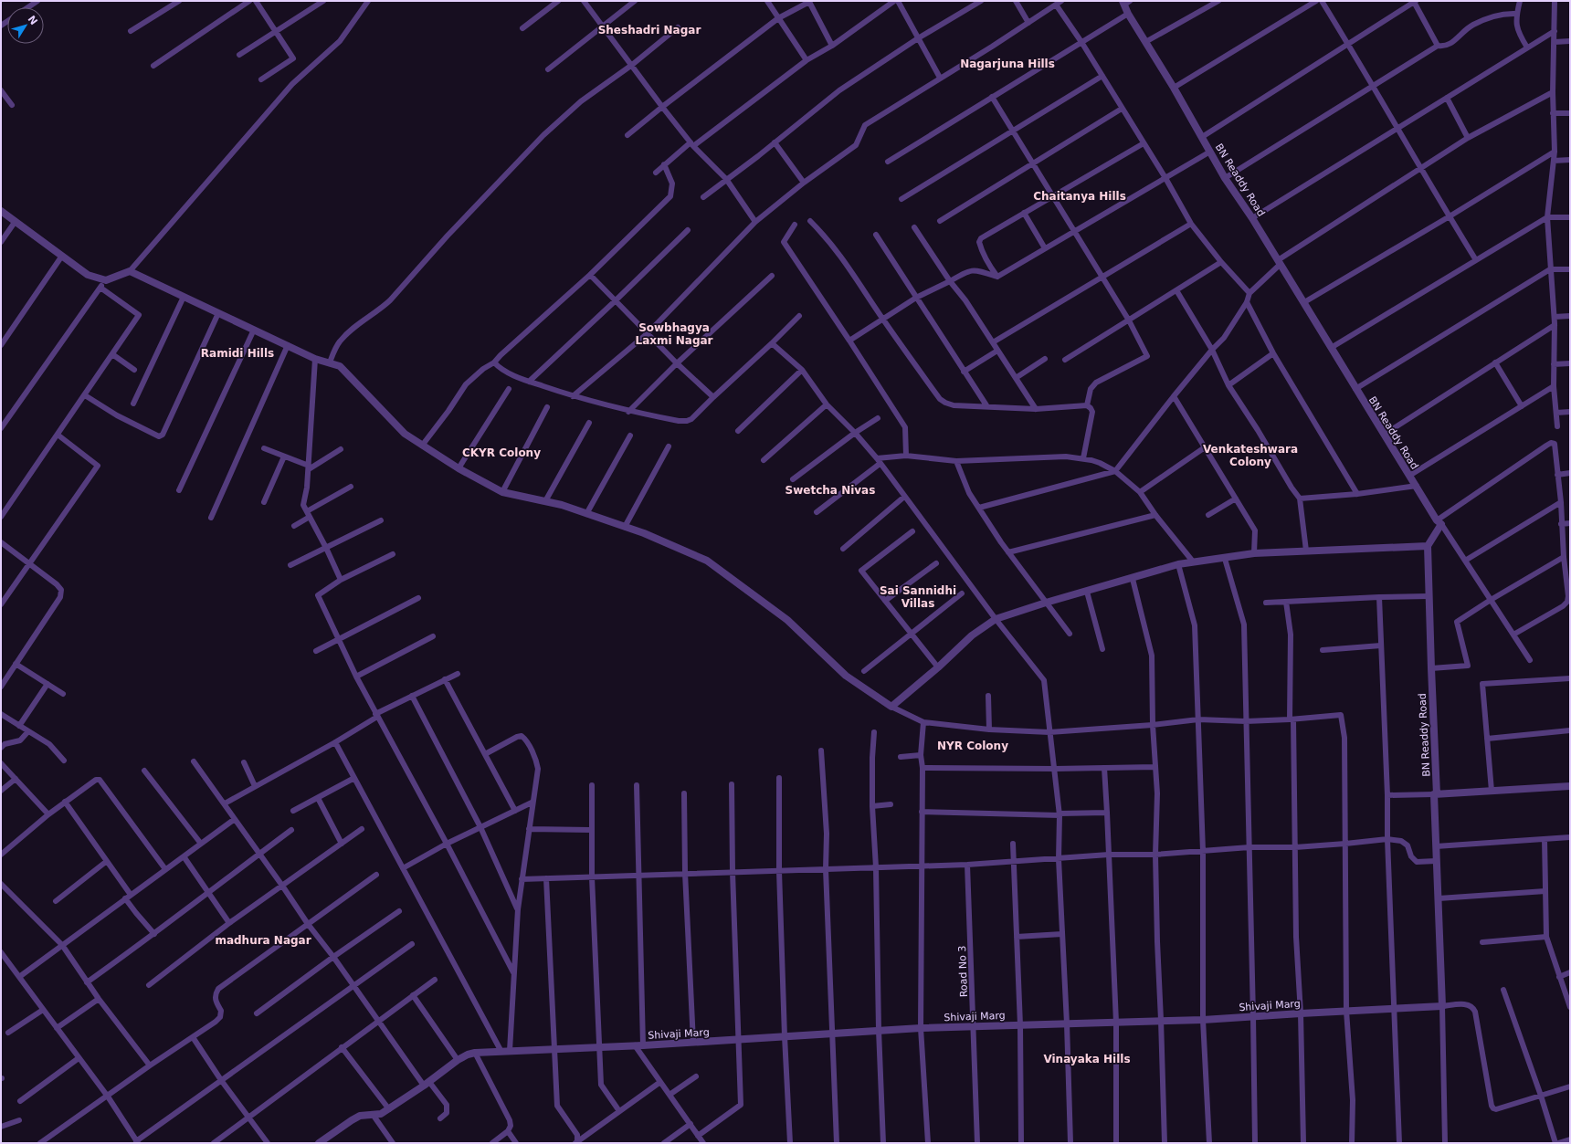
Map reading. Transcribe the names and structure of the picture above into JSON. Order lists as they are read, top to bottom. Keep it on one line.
{"streets":{"street":["BN Readdy Road","Road No 3","Shivaji Marg"]},"crossings":[["Road No 3","Shivaji Marg"]],"districts":["Sheshadri Nagar","Nagarjuna Hills","Chaitanya Hills","Sowbhagya Laxmi Nagar","Ramidi Hills","Venkateshwara Colony","CKYR Colony","Swetcha Nivas","Sai Sannidhi Villas","NYR Colony","madhura Nagar","Vinayaka Hills"],"north":"top right"}
